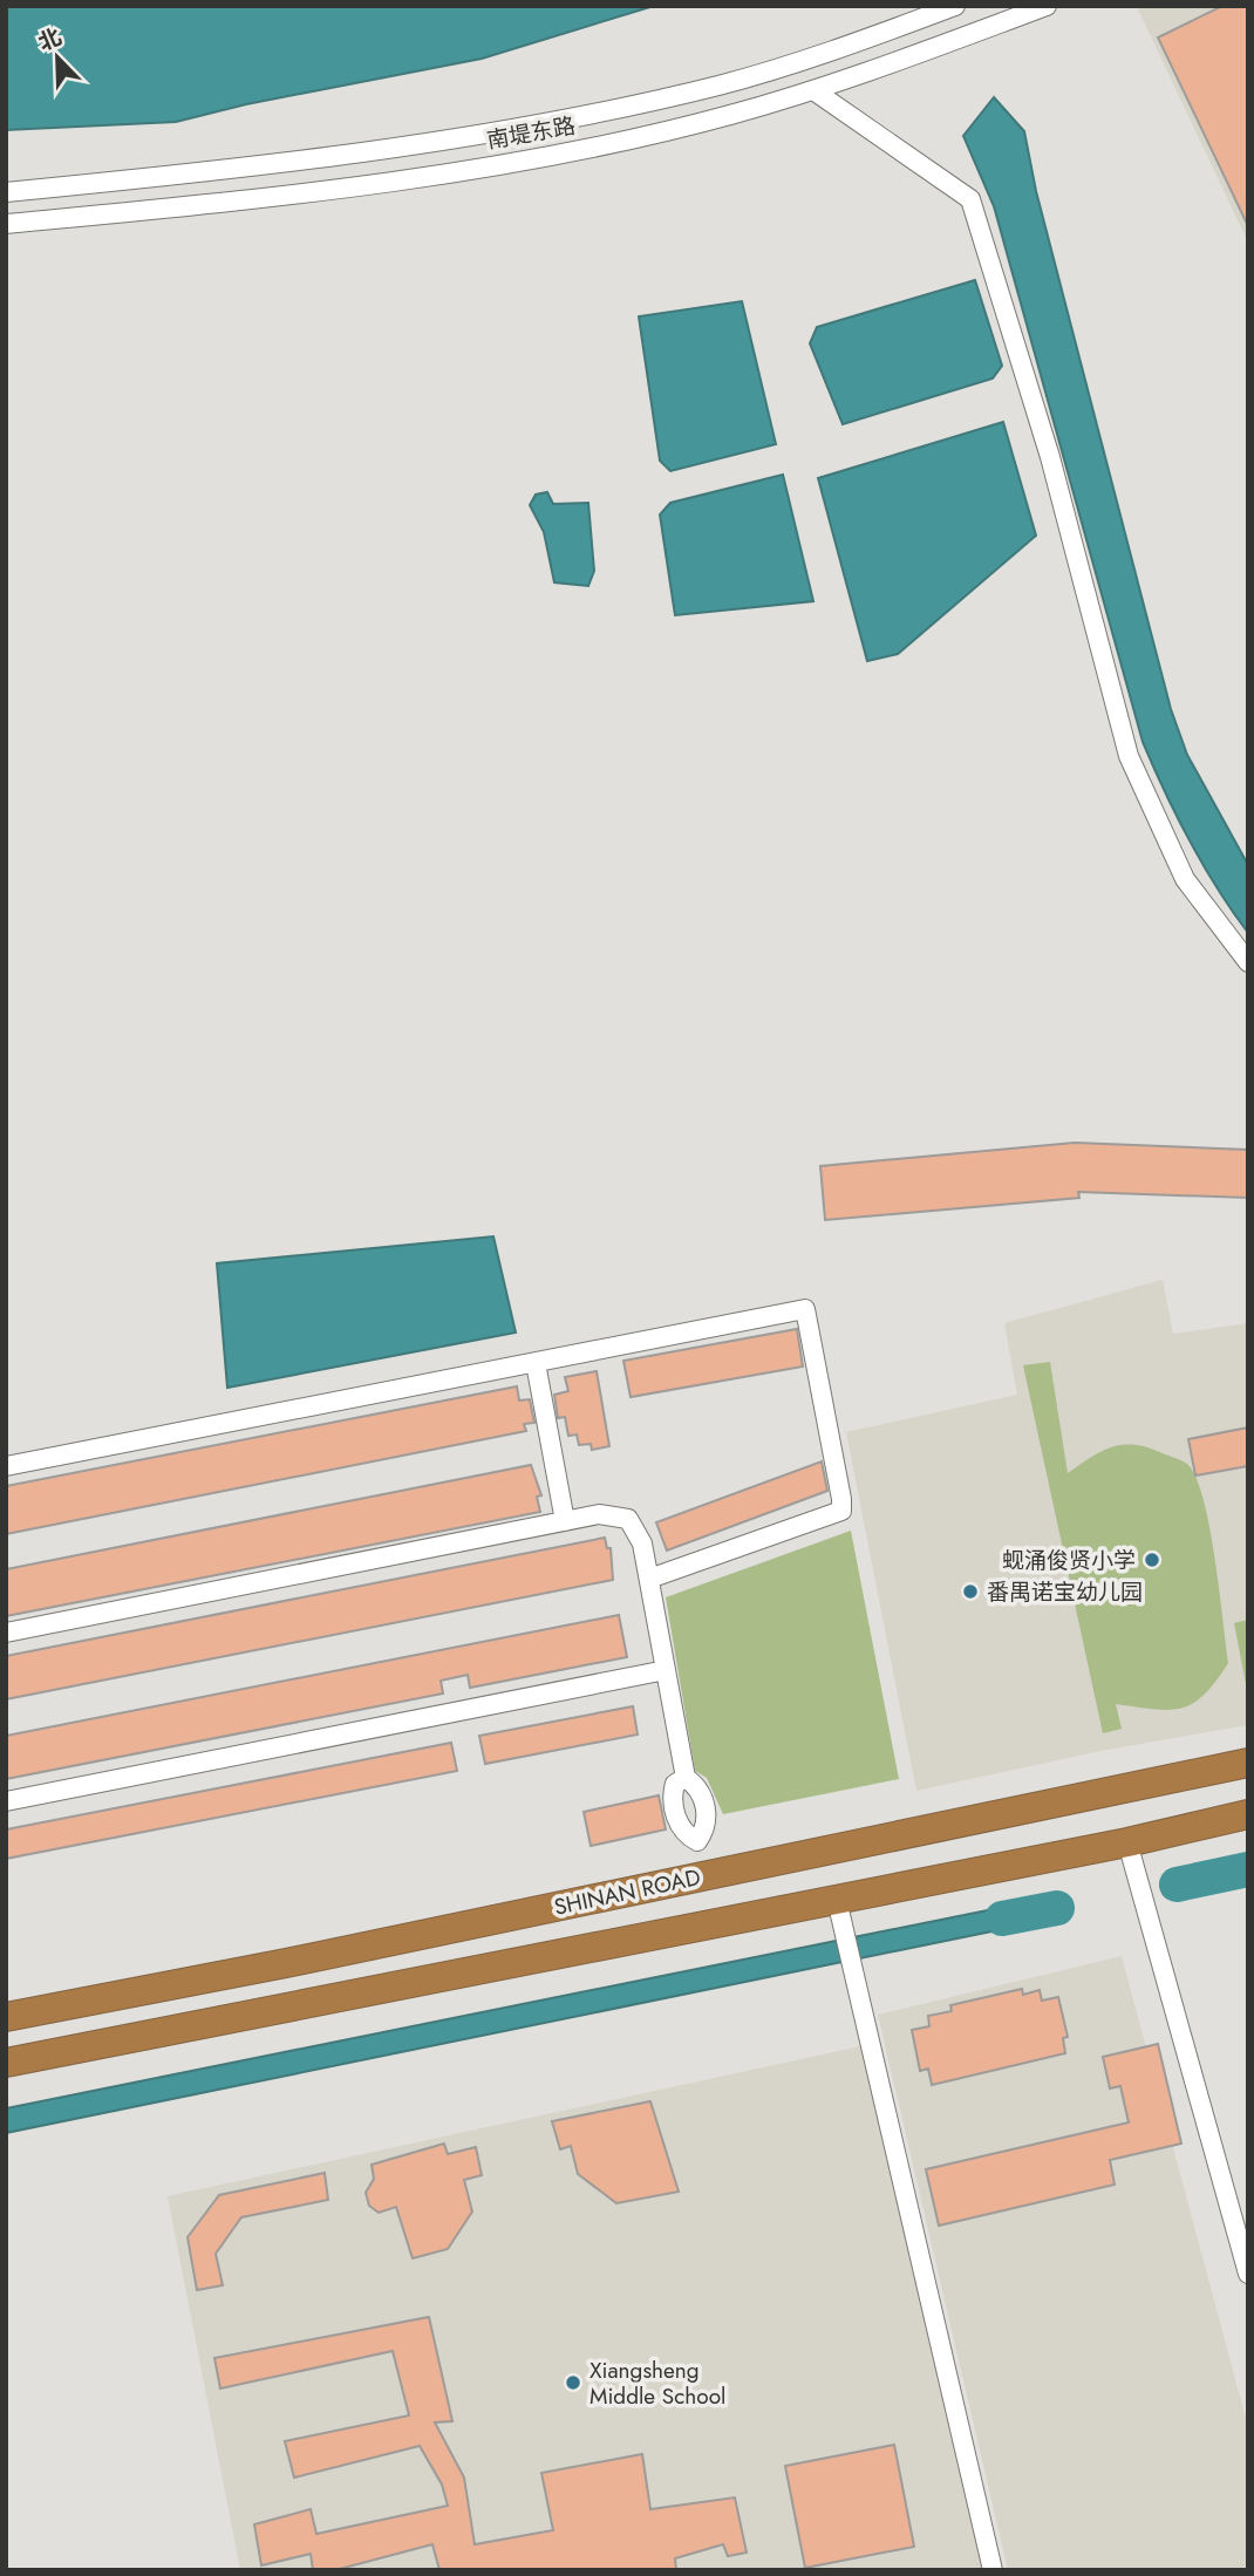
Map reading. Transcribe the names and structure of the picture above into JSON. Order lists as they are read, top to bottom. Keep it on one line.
{"streets":{"highway":["SHINAN ROAD"],"street":["南堤东路"]},"places":["蚬涌俊贤小学","番禺诺宝幼儿园","Xiangsheng Middle School"],"north":"top left"}
